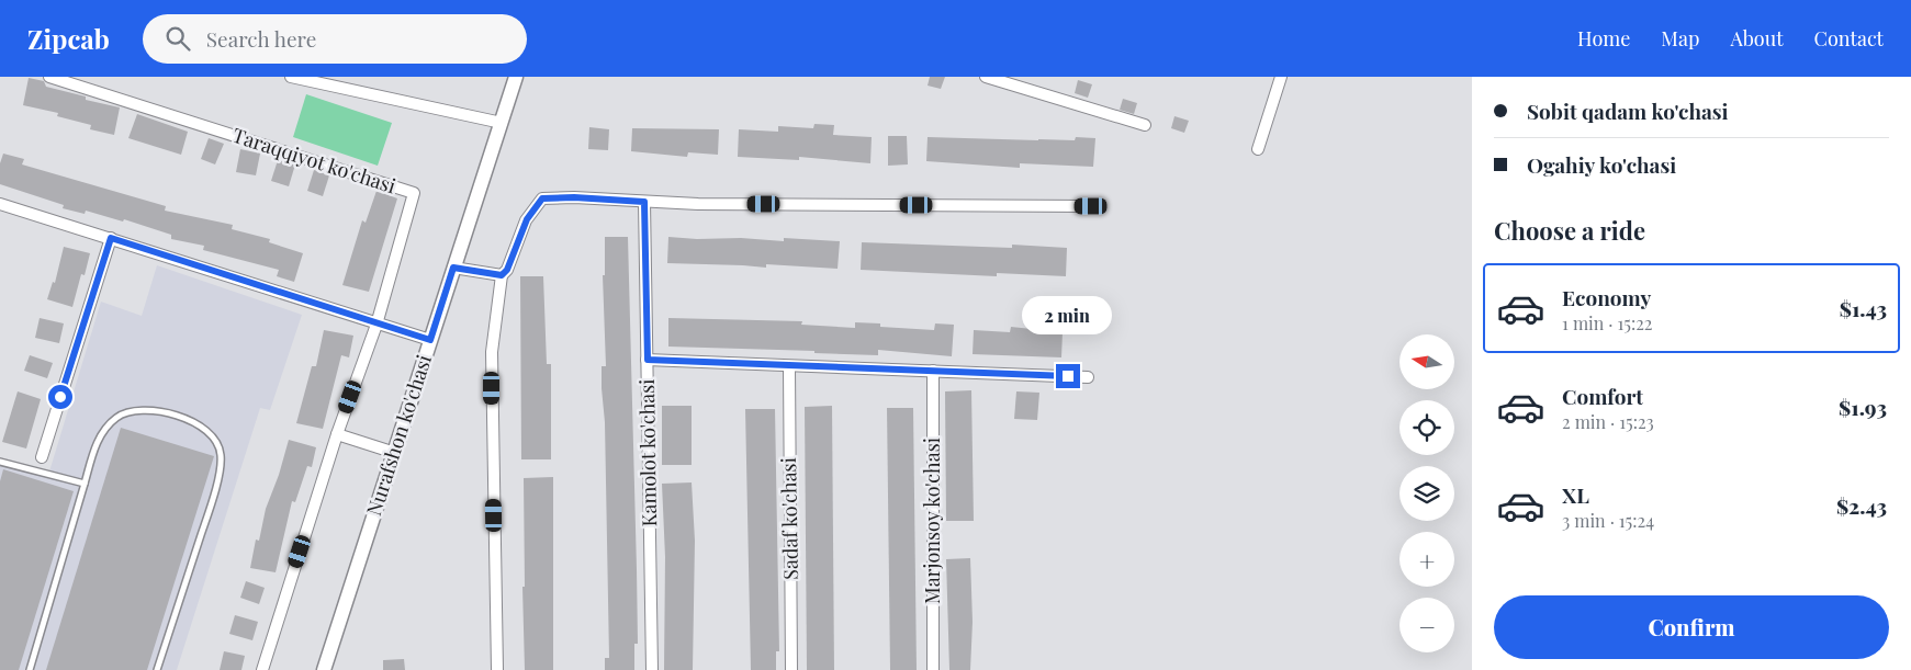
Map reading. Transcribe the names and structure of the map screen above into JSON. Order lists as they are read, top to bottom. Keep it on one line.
{"streets":{"street":["Taraqqiyot ko'chasi","Nurafshon ko'chasi","Kamolot ko'chasi","Sadaf ko'chasi","Marjonsoy ko'chasi"]},"north":"left","page":{"header":"Zipcab","search":"Search here","nav":["Home","Map","About","Contact"],"banner":["Sobit qadam ko'chasi","Ogahiy ko'chasi"],"heading":"Choose a ride","list":[{"name":"Economy","note":"1 min · 15:22","value":"$1.43"},{"name":"Comfort","note":"2 min · 15:23","value":"$1.93"},{"name":"XL","note":"3 min · 15:24","value":"$2.43"}],"bubble":"2 min","map_buttons":["+","−"],"buttons":"Confirm"}}
